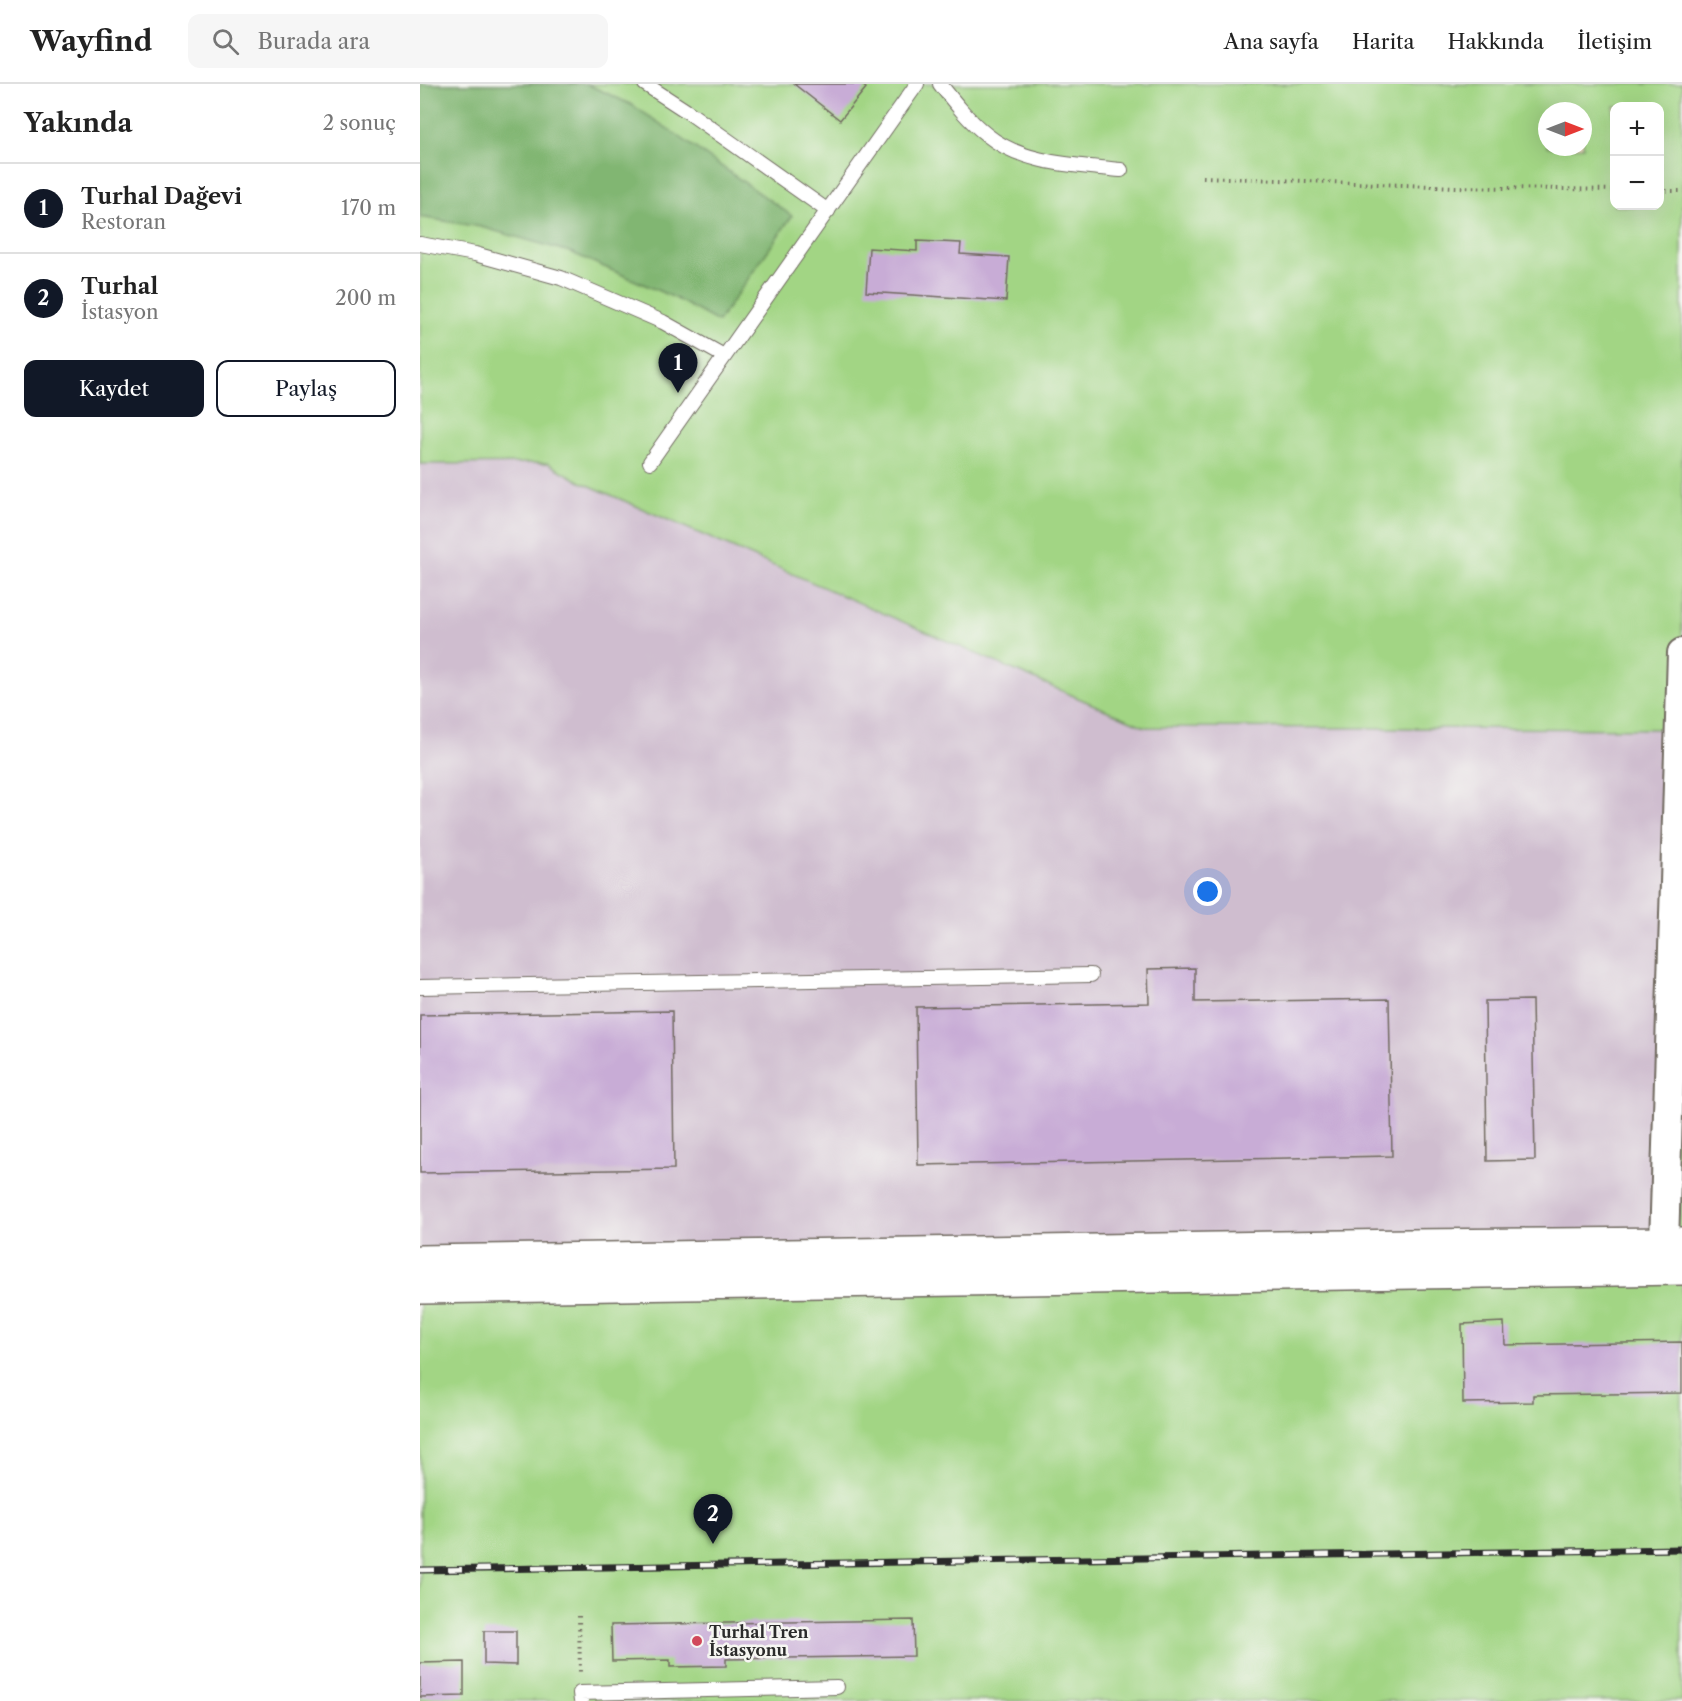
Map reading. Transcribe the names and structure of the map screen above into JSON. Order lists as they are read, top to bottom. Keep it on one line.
{"places":["Turhal Tren İstasyonu"],"north":"right","page":{"header":"Wayfind","search":"Burada ara","nav":["Ana sayfa","Harita","Hakkında","İletişim"],"heading":["Yakında","2 sonuç"],"map_buttons":["+","−"],"list":[{"mark":"1","name":"Turhal Dağevi","note":"Restoran","value":"170 m"},{"mark":"2","name":"Turhal","note":"İstasyon","value":"200 m"}],"buttons":["Kaydet","Paylaş"],"pins":["1","2"]}}
